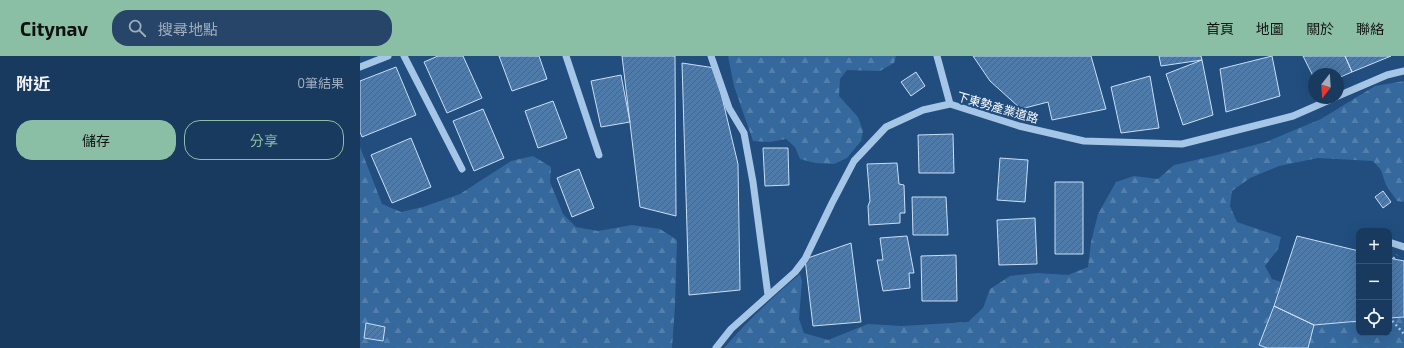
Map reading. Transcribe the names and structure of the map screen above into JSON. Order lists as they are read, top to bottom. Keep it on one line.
{"streets":{"street":["下東勢產業道路"]},"north":"bottom","page":{"header":"Citynav","search":"搜尋地點","nav":["首頁","地圖","關於","聯絡"],"heading":["附近","0筆結果"],"buttons":["儲存","分享"],"map_buttons":["+","−"]}}
